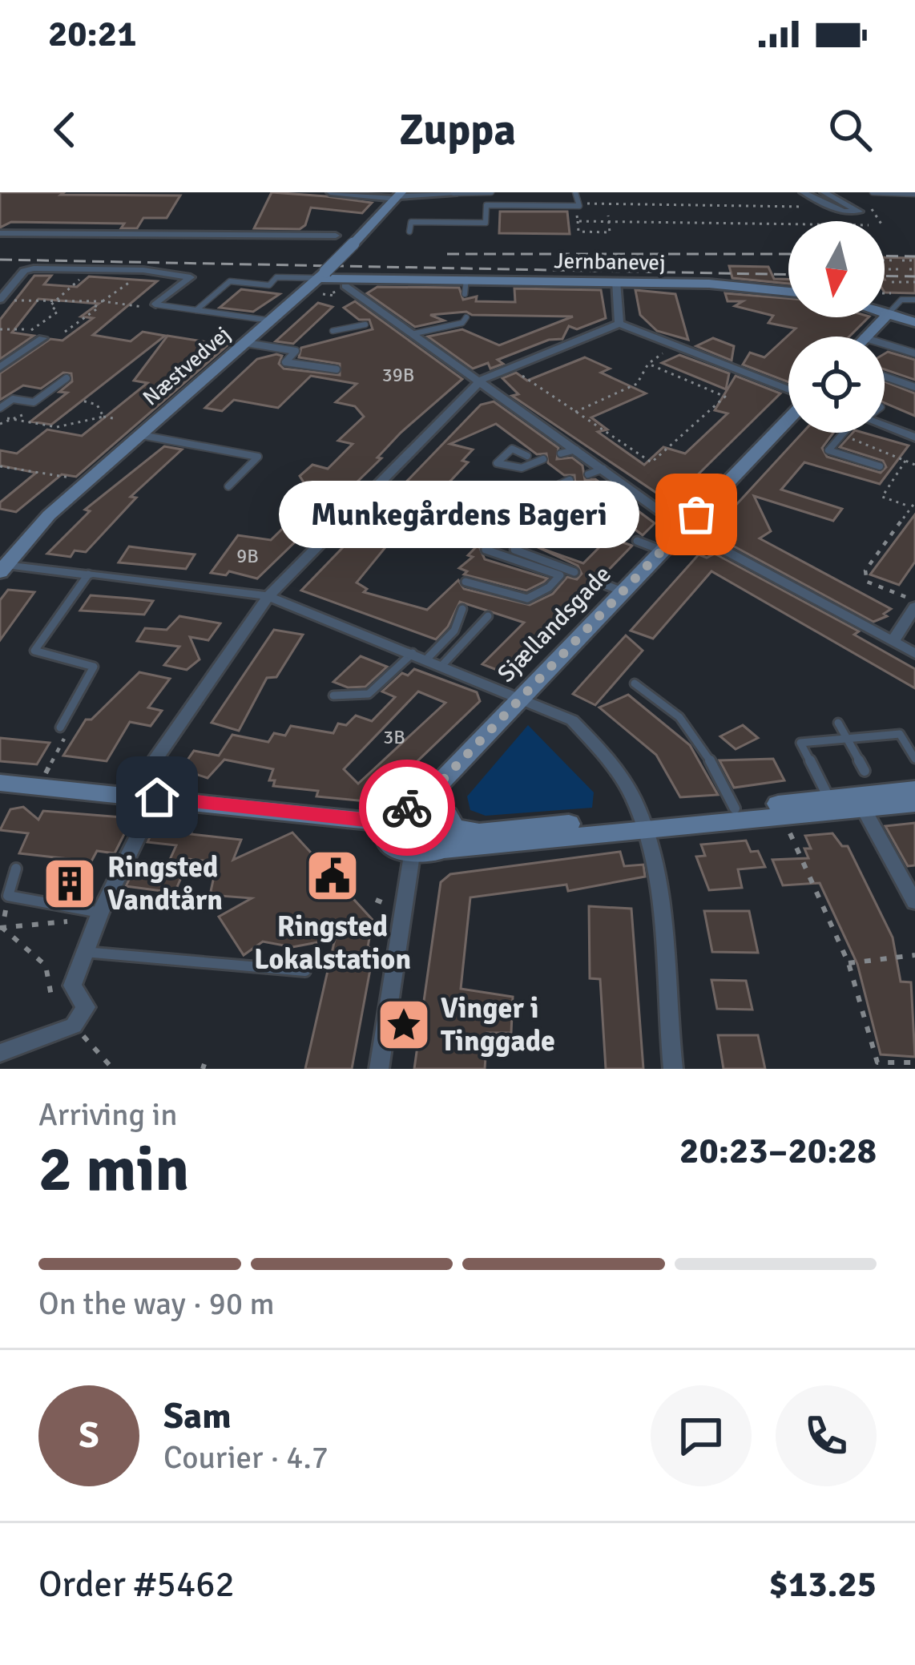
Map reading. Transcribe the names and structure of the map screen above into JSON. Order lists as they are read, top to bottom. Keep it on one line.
{"streets":{"street":["Jernbanevej","Næstvedvej","Sjællandsgade"]},"crossings":[["Jernbanevej","Næstvedvej"]],"places":{"other":["Munkegårdens Bageri"],"public building":["Ringsted Lokalstation"],"building":["Ringsted Vandtårn"],"place":["Vinger i Tinggade"]},"house_numbers":["39B","9B","3B"],"north":"bottom","page":{"status":"20:21","header":"Zuppa","bubble":"Munkegårdens Bageri","heading":["2 min","Arriving in","20:23–20:28"],"panel":["Sam","Courier · 4.7","Order #5462","$13.25"],"bar":"On the way · 90 m","round":"S"}}
